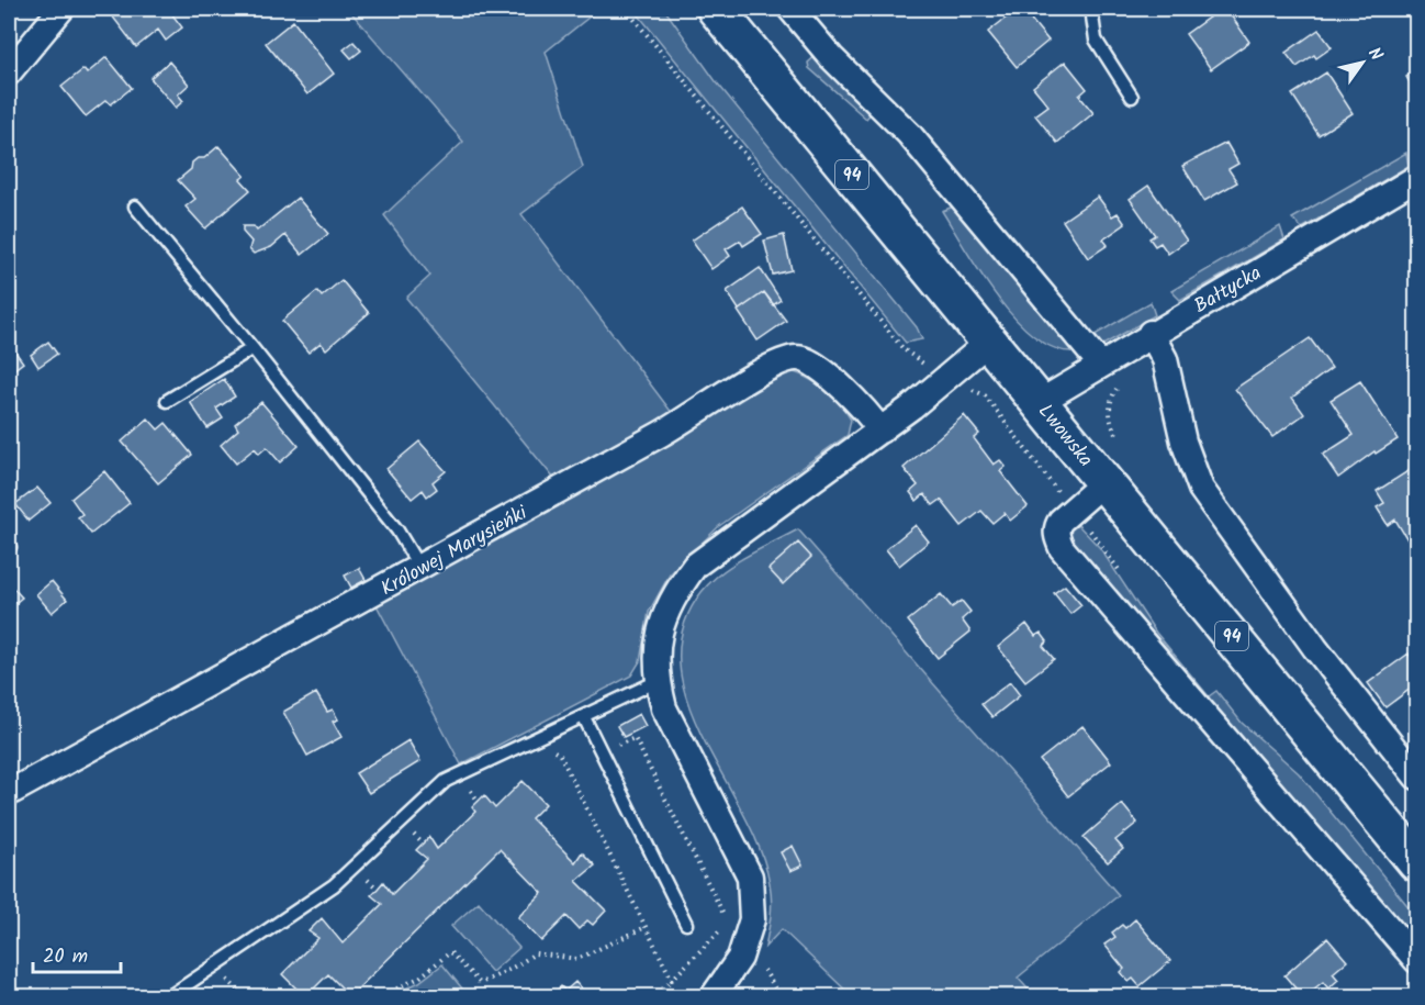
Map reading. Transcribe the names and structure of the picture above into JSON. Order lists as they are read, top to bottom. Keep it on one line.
{"streets":{"main road":["94","Lwowska"],"street":["Bałtycka","Królowej Marysieńki"]},"crossings":[["Bałtycka","Lwowska"]],"scale_bar":"20 m","north":"top right"}
